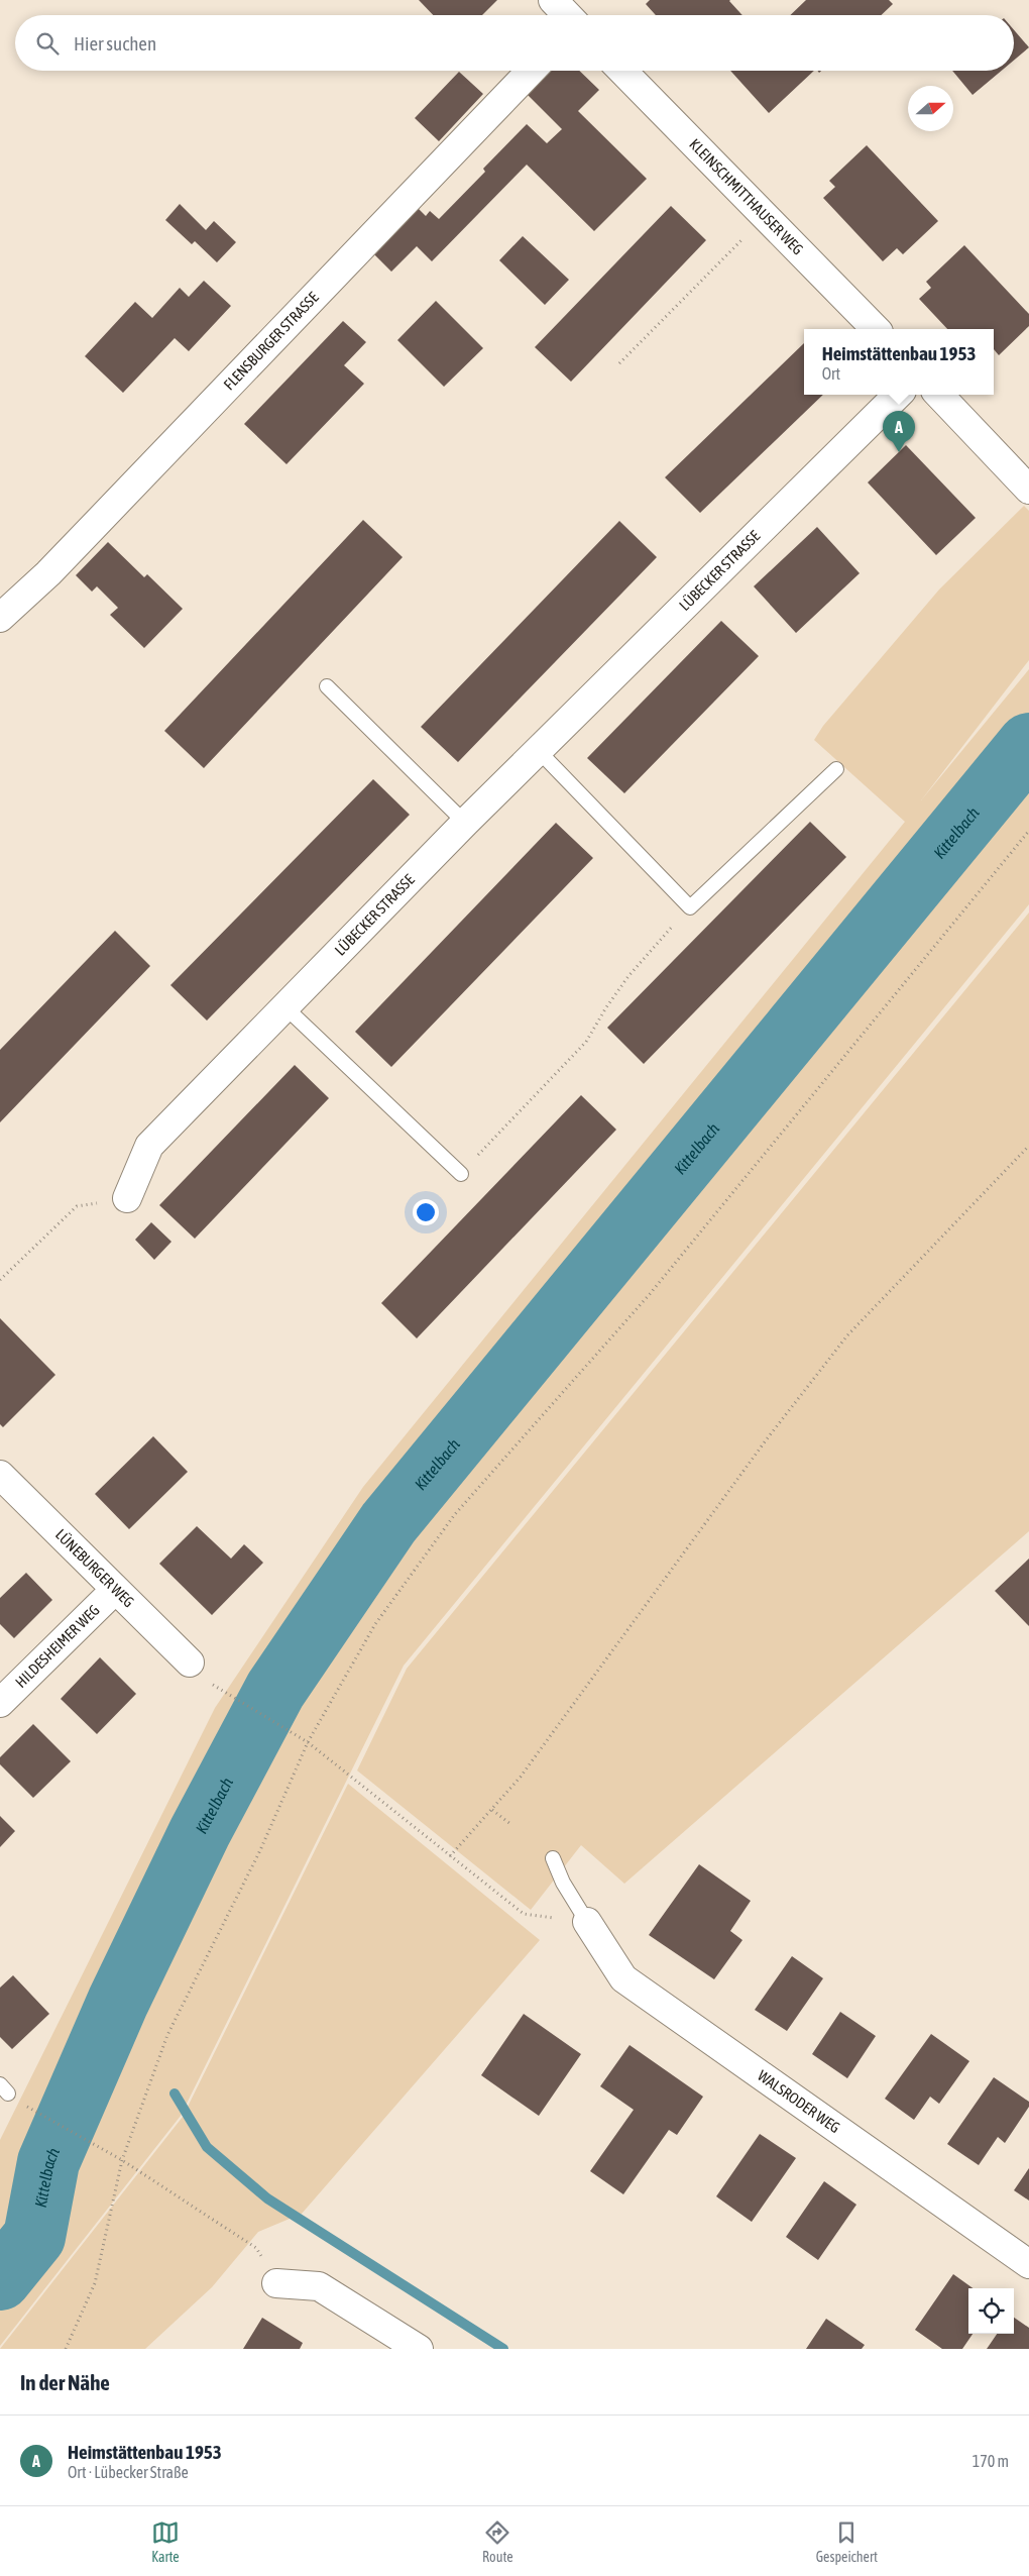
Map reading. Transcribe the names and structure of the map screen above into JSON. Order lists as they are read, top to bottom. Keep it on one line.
{"streets":{"street":["KLEINSCHMITTHAUSER WEG","FLENSBURGER STRASSE","LÜBECKER STRASSE","LÜNEBURGER WEG","HILDESHEIMER WEG","WALSRODER WEG"]},"crossings":[["LÜNEBURGER WEG","HILDESHEIMER WEG"]],"water":["Kittelbach"],"north":"right","page":{"search":"Hier suchen","popup":["Heimstättenbau 1953","Ort"],"pins":"A","heading":"In der Nähe","list":[{"mark":"A","name":"Heimstättenbau 1953","note":"Ort · Lübecker Straße","value":"170 m"}],"nav":["Karte","Route","Gespeichert"]}}
